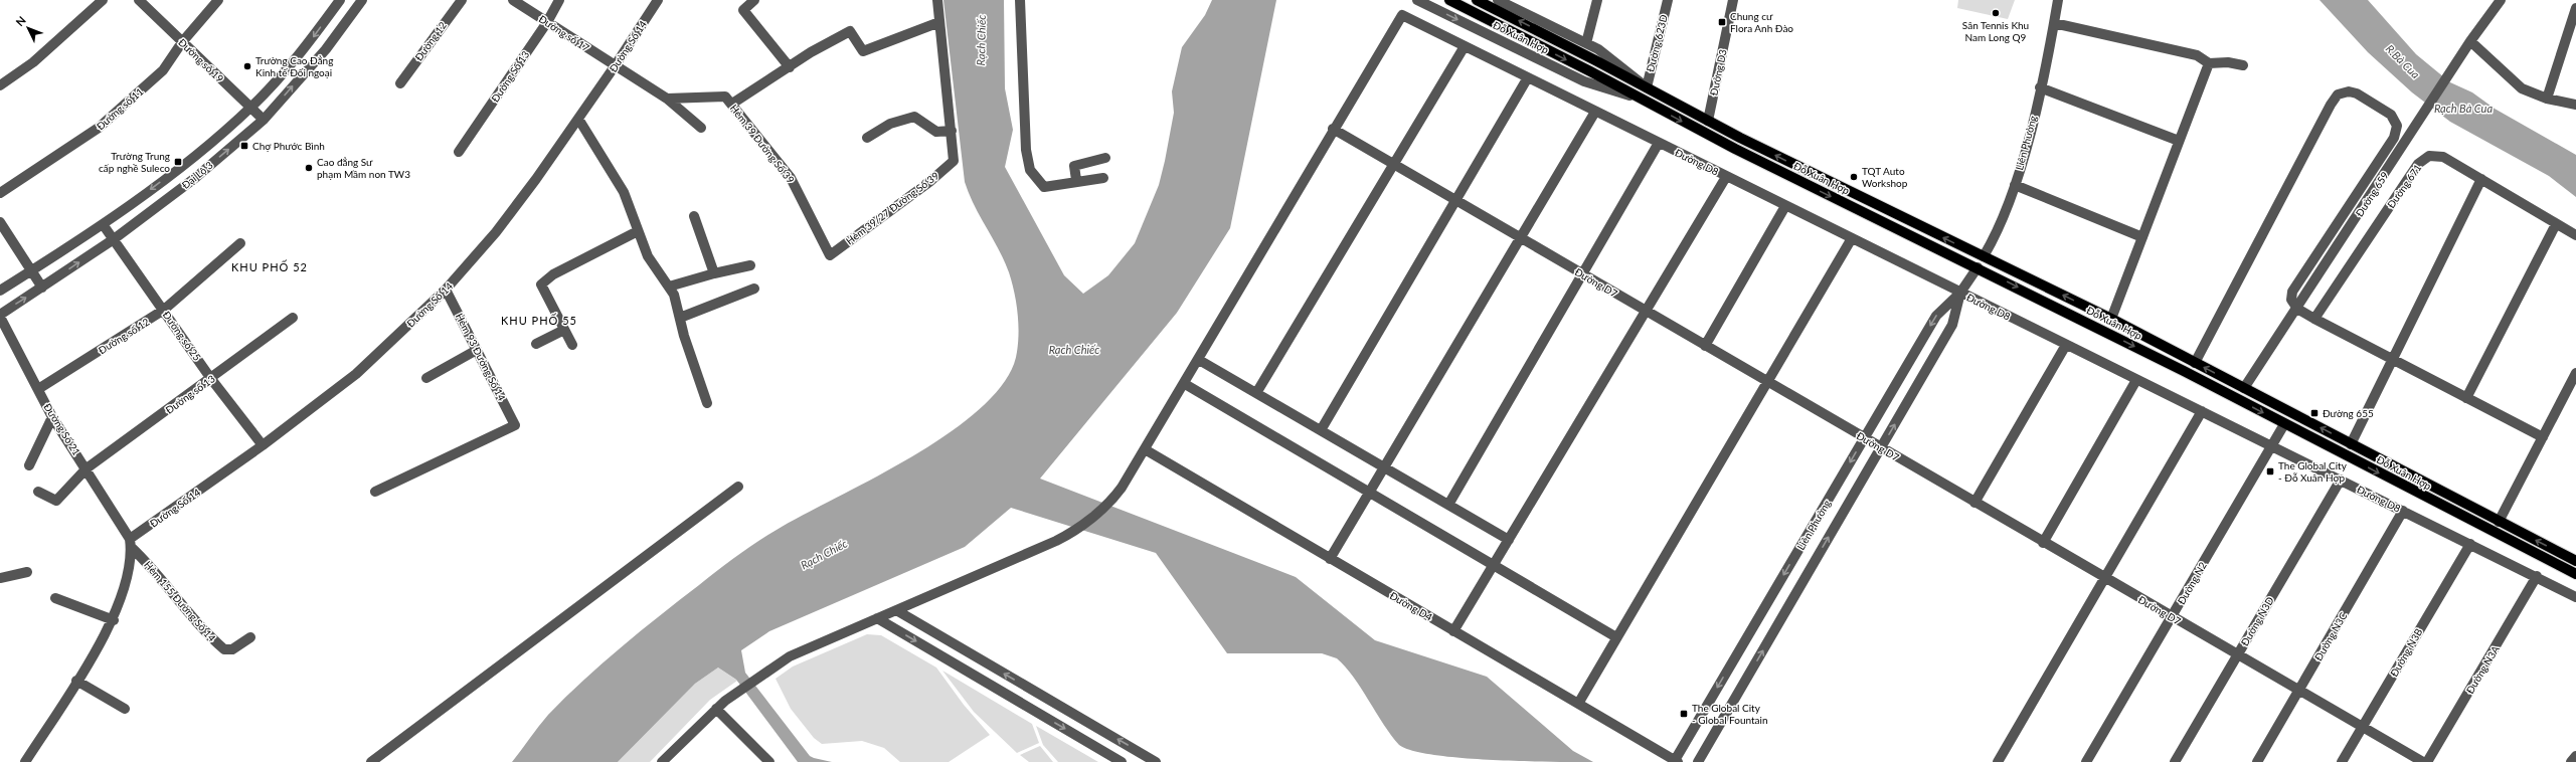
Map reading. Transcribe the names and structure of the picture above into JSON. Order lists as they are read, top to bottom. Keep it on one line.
{"streets":{"main road":["Đỗ Xuân Hợp"],"street":["Đường số 17","Đường 12","Đường 623D","Đường Số 14","Đường số 19","Đường D3","Đường Số 13","Đường số 11","Liên Phường","Hẻm 39 Đường Số 39","Đường D8","Đại Lộ 3","Đường 671","Đường 659","Hẻm 39/27 Đường Số 39","Đường D7","Đường số 12","Đường số 25","Hẻm 93 Đường Số 14","Đường số 13","Đường Số 21","Đường N2","Hẻm 155 Đường Số 14","Đường D4","Đường N3D","Đường N3C","Đường N3B","Đường N3A"]},"crossings":[["Đường số 17","Đường Số 14"],["Đường số 17","Đường Số 13"],["Đỗ Xuân Hợp","Đường 623D"],["Đỗ Xuân Hợp","Đường D3"],["Đỗ Xuân Hợp","Liên Phường"],["Đỗ Xuân Hợp","Đường 659"],["Đỗ Xuân Hợp","Đường N2"],["Đường Số 14","Đường số 25"],["Đường Số 14","Hẻm 93 Đường Số 14"],["Đường Số 14","Đường Số 21"],["Đường Số 14","Hẻm 155 Đường Số 14"],["Đường số 19","Đường số 11"],["Đường số 19","Đại Lộ 3"],["Liên Phường","Đường D8"],["Liên Phường","Đường D7"],["Liên Phường","Đường D4"],["Hẻm 39 Đường Số 39","Hẻm 39/27 Đường Số 39"],["Đường D8","Đường D7"],["Đường D8","Đường N2"],["Đường D8","Đường N3D"],["Đường D8","Đường N3C"],["Đường D8","Đường N3B"],["Đường D8","Đường N3A"],["Đại Lộ 3","Đường số 25"],["Đại Lộ 3","Đường Số 21"],["Đường D7","Đường N2"],["Đường D7","Đường N3D"],["Đường D7","Đường N3C"],["Đường D7","Đường N3B"],["Đường số 12","Đường số 25"],["Đường số 12","Đường Số 21"],["Đường số 25","Đường số 13"],["Đường số 13","Đường Số 21"],["Đường Số 21","Hẻm 155 Đường Số 14"]],"districts":["KHU PHỐ 52","KHU PHỐ 55"],"water":["Rạch Chiếc","R.Bà Cua","Rạch Bà Cua"],"places":{"other":["Sân Tennis Khu Nam Long Q9","Trường Cao Đẳng Kinh tế Đối ngoại","Cao đẳng Sư phạm Mầm non TW3","TQT Auto Workshop"],"transit":["Chung cư Flora Anh Đào","Chợ Phước Bình","Trường Trung cấp nghề Suleco","Đường 655","The Global City - Đỗ Xuân Hợp","The Global City - Global Fountain"]},"north":"top left"}
